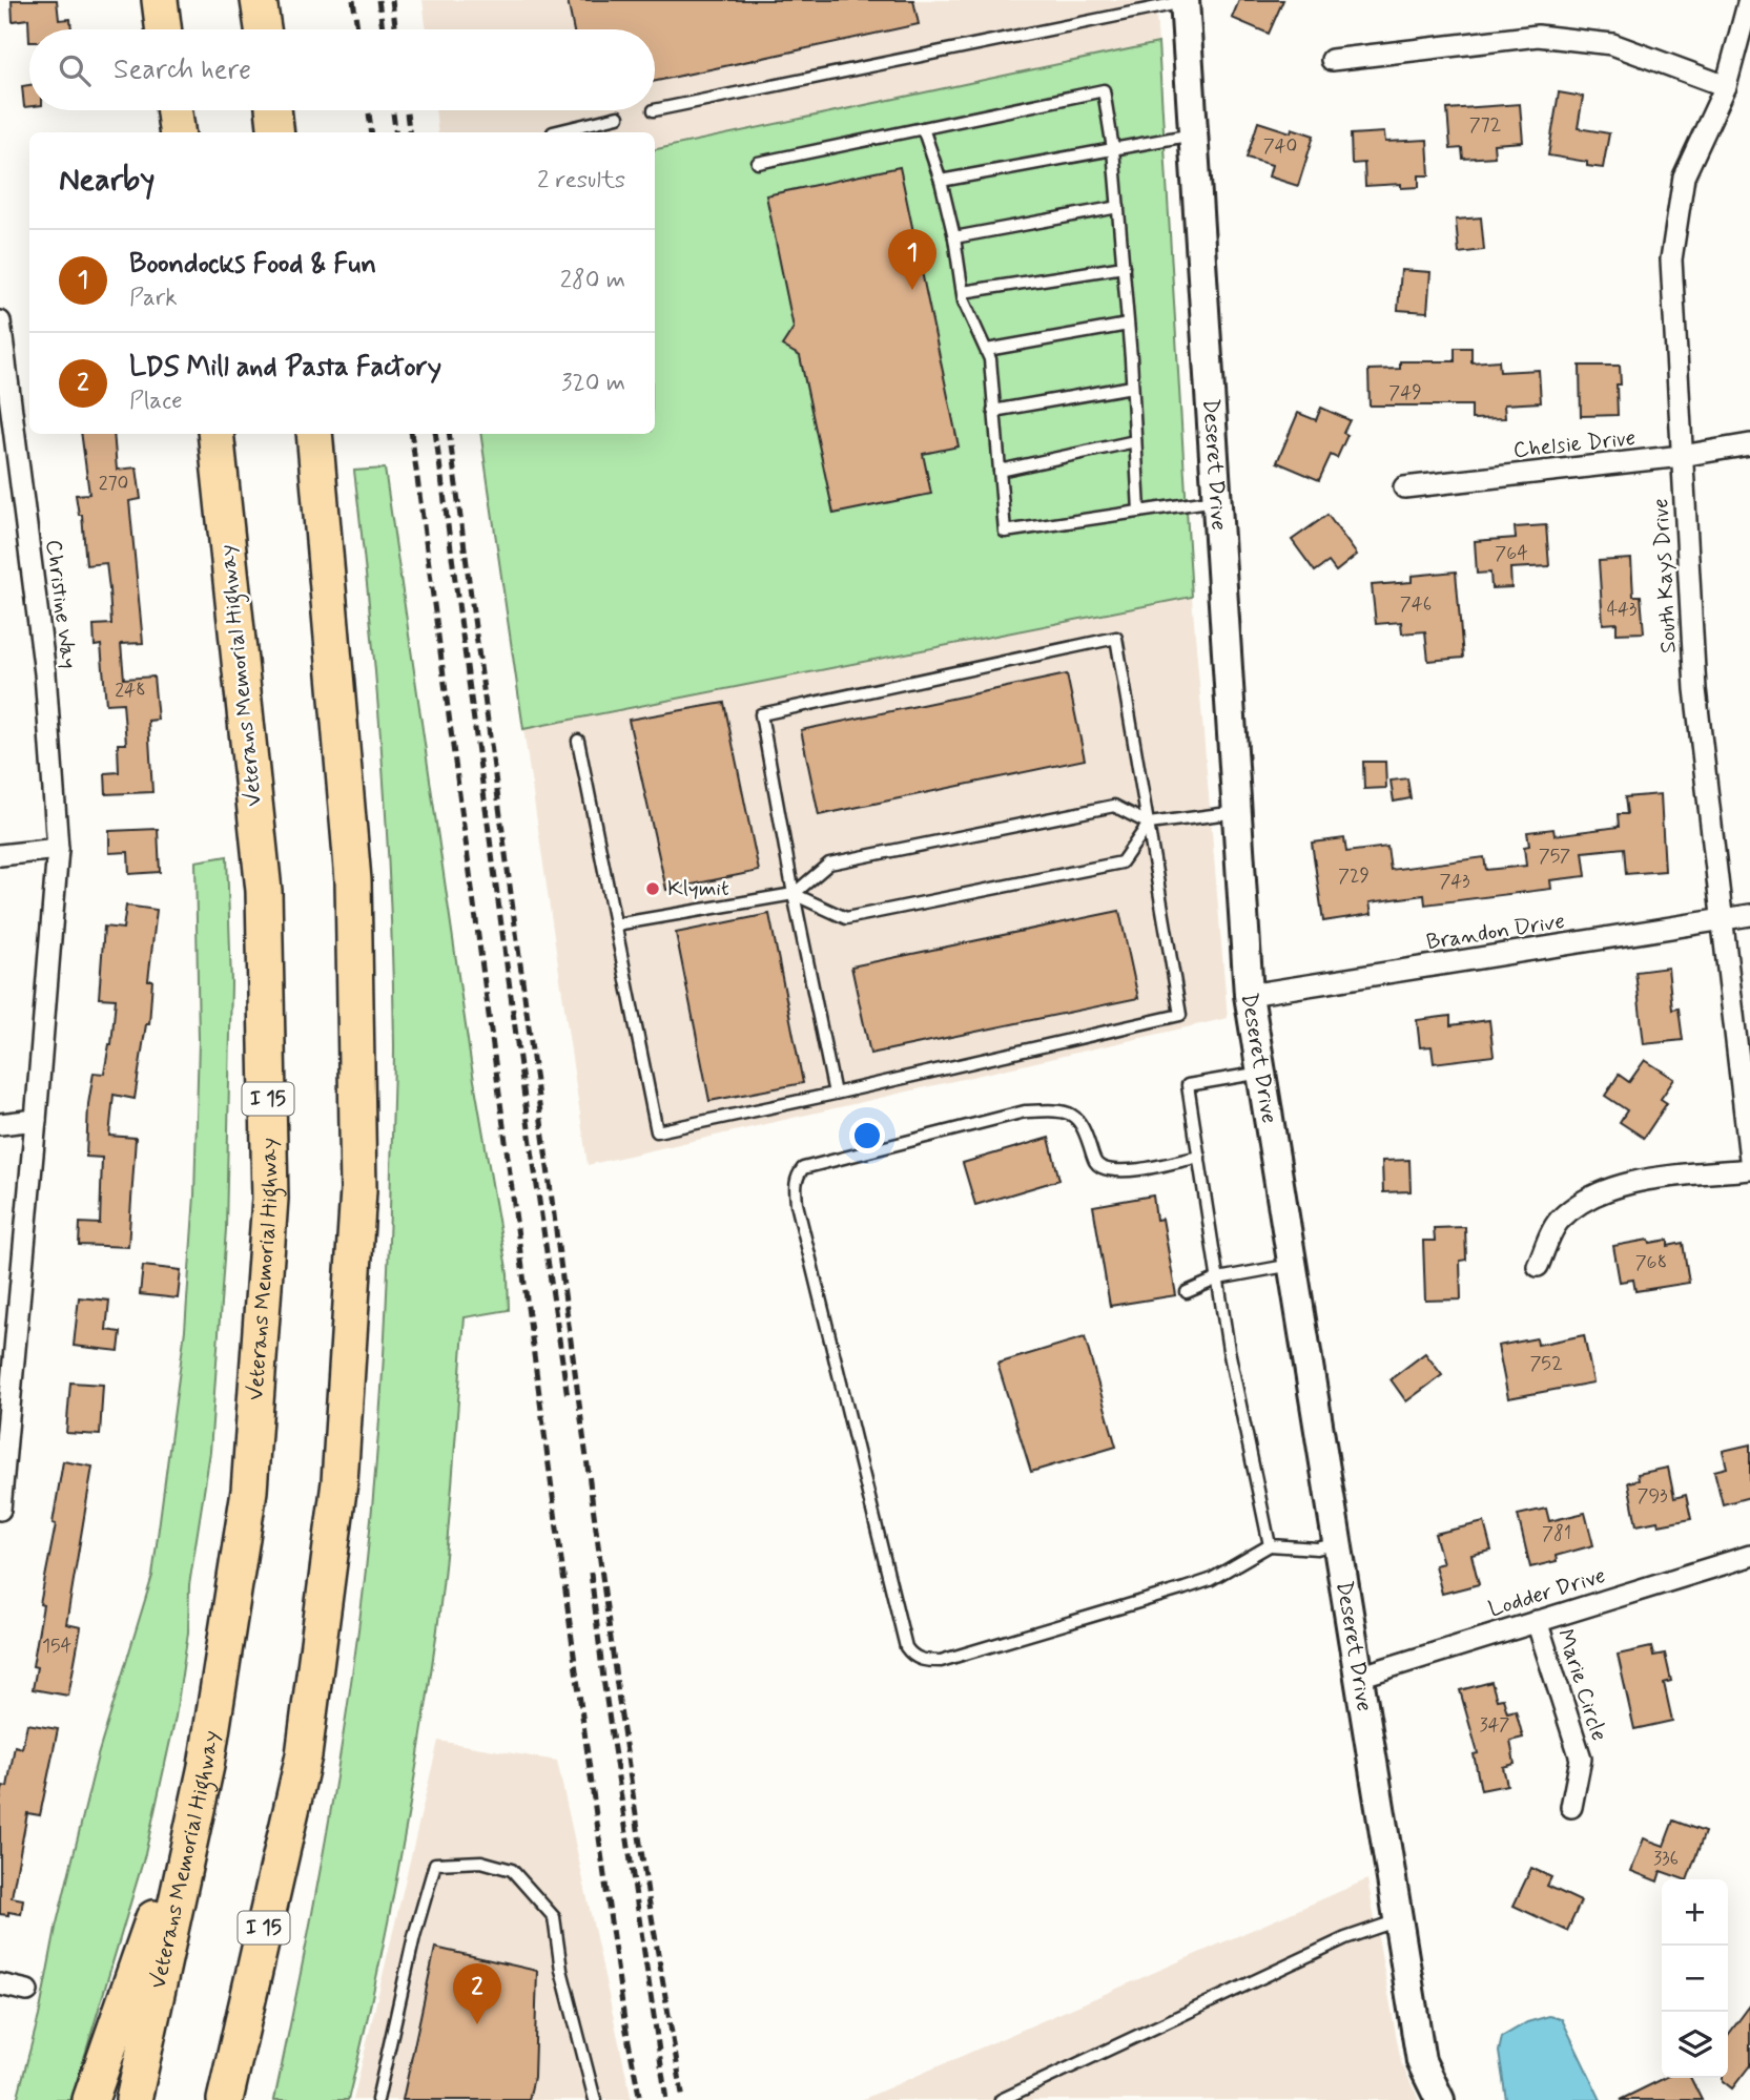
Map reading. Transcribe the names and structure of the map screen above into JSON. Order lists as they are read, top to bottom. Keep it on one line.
{"streets":{"highway":["Veterans Memorial Highway","I 15"],"street":["Chelsie Drive","Deseret Drive","South Kays Drive","Christine Way","Brandon Drive","Lodder Drive","Marie Circle"]},"crossings":[["Chelsie Drive","South Kays Drive"],["Deseret Drive","Brandon Drive"],["Deseret Drive","Lodder Drive"],["South Kays Drive","Brandon Drive"],["Lodder Drive","Marie Circle"]],"places":["Klymit"],"house_numbers":["772","740","749","270","764","746","443","248","757","729","743","768","752","793","781","154","347","336"],"page":{"search":"Search here","heading":["Nearby","2 results"],"list":[{"mark":"1","name":"Boondocks Food & Fun","note":"Park","value":"280 m"},{"mark":"2","name":"LDS Mill and Pasta Factory","note":"Place","value":"320 m"}],"pins":["1","2"],"map_buttons":["+","−"]}}
